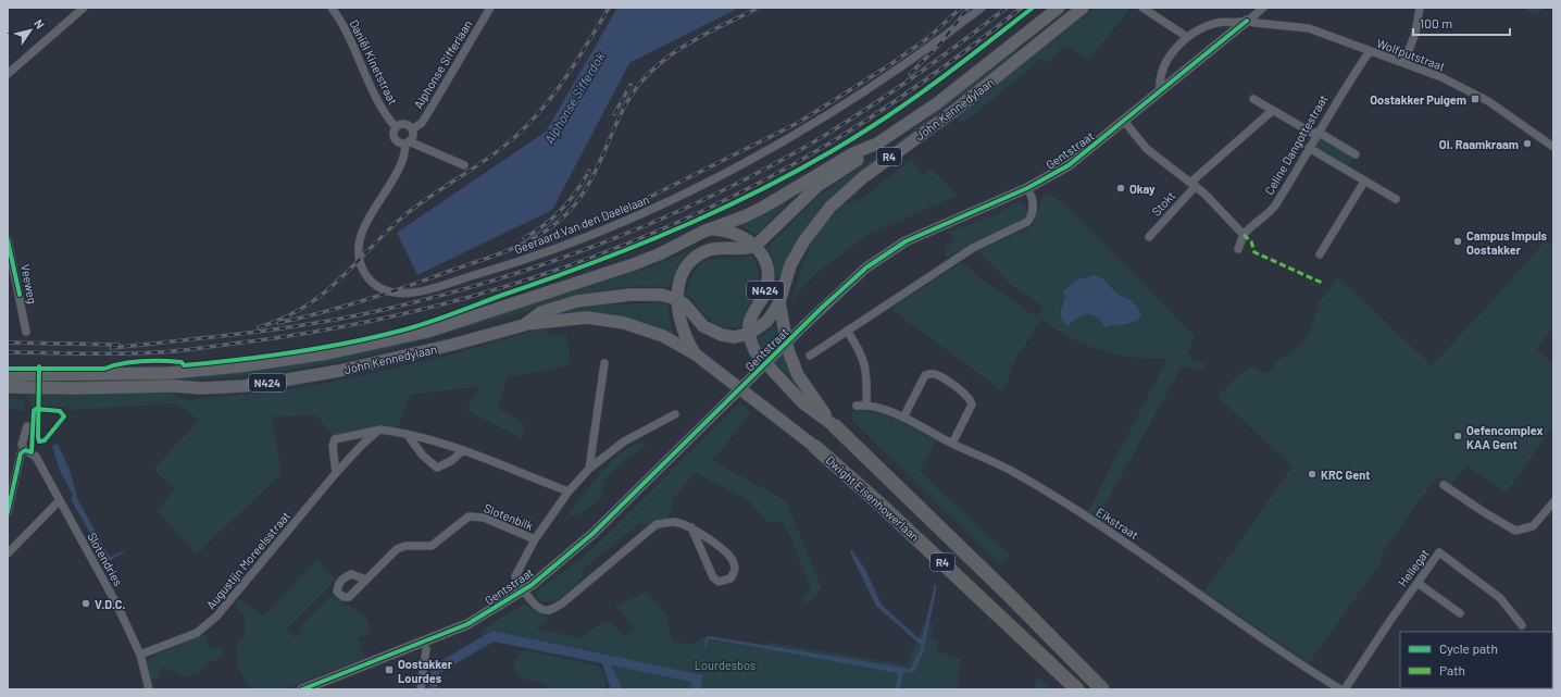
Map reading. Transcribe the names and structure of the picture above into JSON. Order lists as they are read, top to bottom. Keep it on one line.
{"streets":{"highway":["John Kennedylaan","R4","N424","Dwight Eisenhowerlaan"],"street":["Wolfputstraat","Daniël Kinetstraat","Alphonse Sifferlaan","Celine Dangottestraat","Gentstraat","Stokt","Geeraard Van den Daelelaan","Veeweg","Slotenbilk","Eikstraat","Slotendries","Augustijn Moreelsstraat","Hellegat"]},"crossings":[["Wolfputstraat","Celine Dangottestraat"],["Wolfputstraat","Gentstraat"],["Daniël Kinetstraat","Alphonse Sifferlaan"],["Daniël Kinetstraat","Geeraard Van den Daelelaan"],["Alphonse Sifferlaan","Geeraard Van den Daelelaan"],["John Kennedylaan","R4"],["John Kennedylaan","N424"],["John Kennedylaan","Dwight Eisenhowerlaan"],["Gentstraat","Slotenbilk"],["R4","N424"],["R4","Dwight Eisenhowerlaan"],["N424","Dwight Eisenhowerlaan"],["Slotendries","Augustijn Moreelsstraat"]],"water":["Alphonse Sifferdok"],"parks":["Lourdesbos"],"places":{"transit":["Oostakker Puigem","Oostakker Lourdes"],"other":["Oi. Raamkraam","Okay","Campus Impuls Oostakker","Oefencomplex KAA Gent","KRC Gent","V.D.C."]},"legend":["Cycle path","Path"],"scale_bar":"100 m","north":"top right"}
